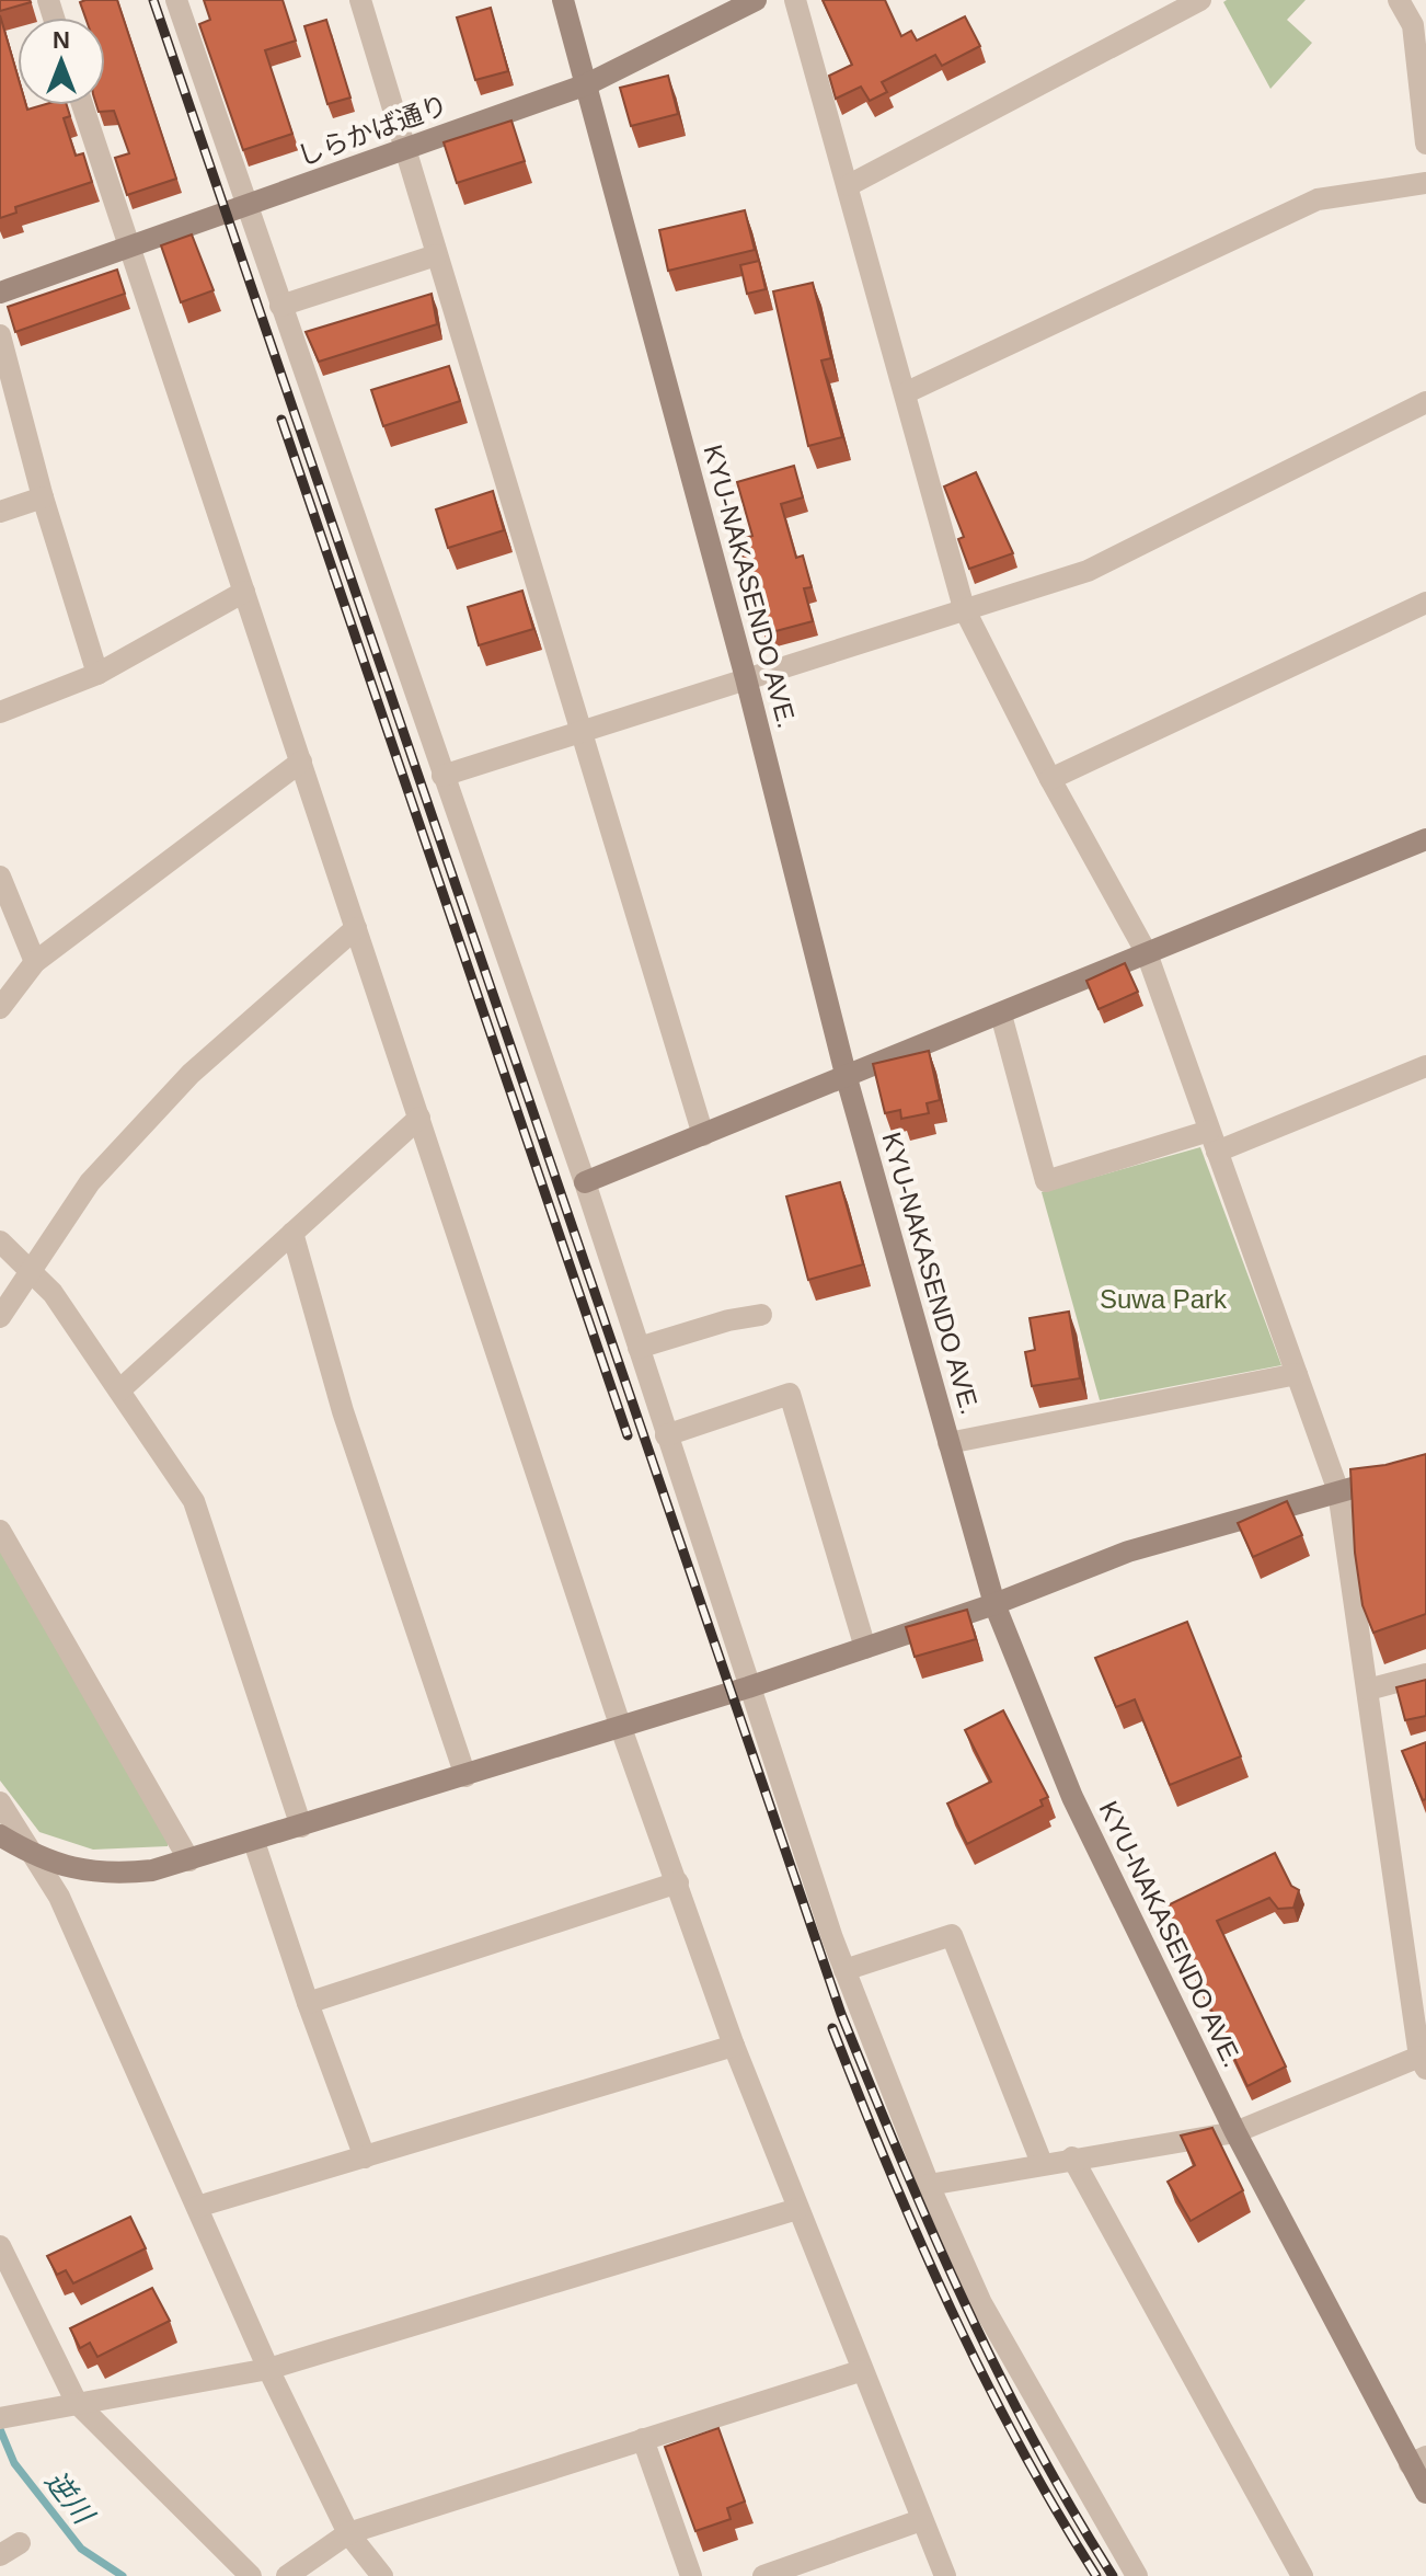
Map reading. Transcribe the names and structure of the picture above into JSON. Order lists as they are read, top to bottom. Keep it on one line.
{"streets":{"street":["しらかば通り","KYU-NAKASENDO AVE."]},"crossings":[["しらかば通り","KYU-NAKASENDO AVE."]],"water":["逆川"],"parks":["Suwa Park"],"north":"top"}
